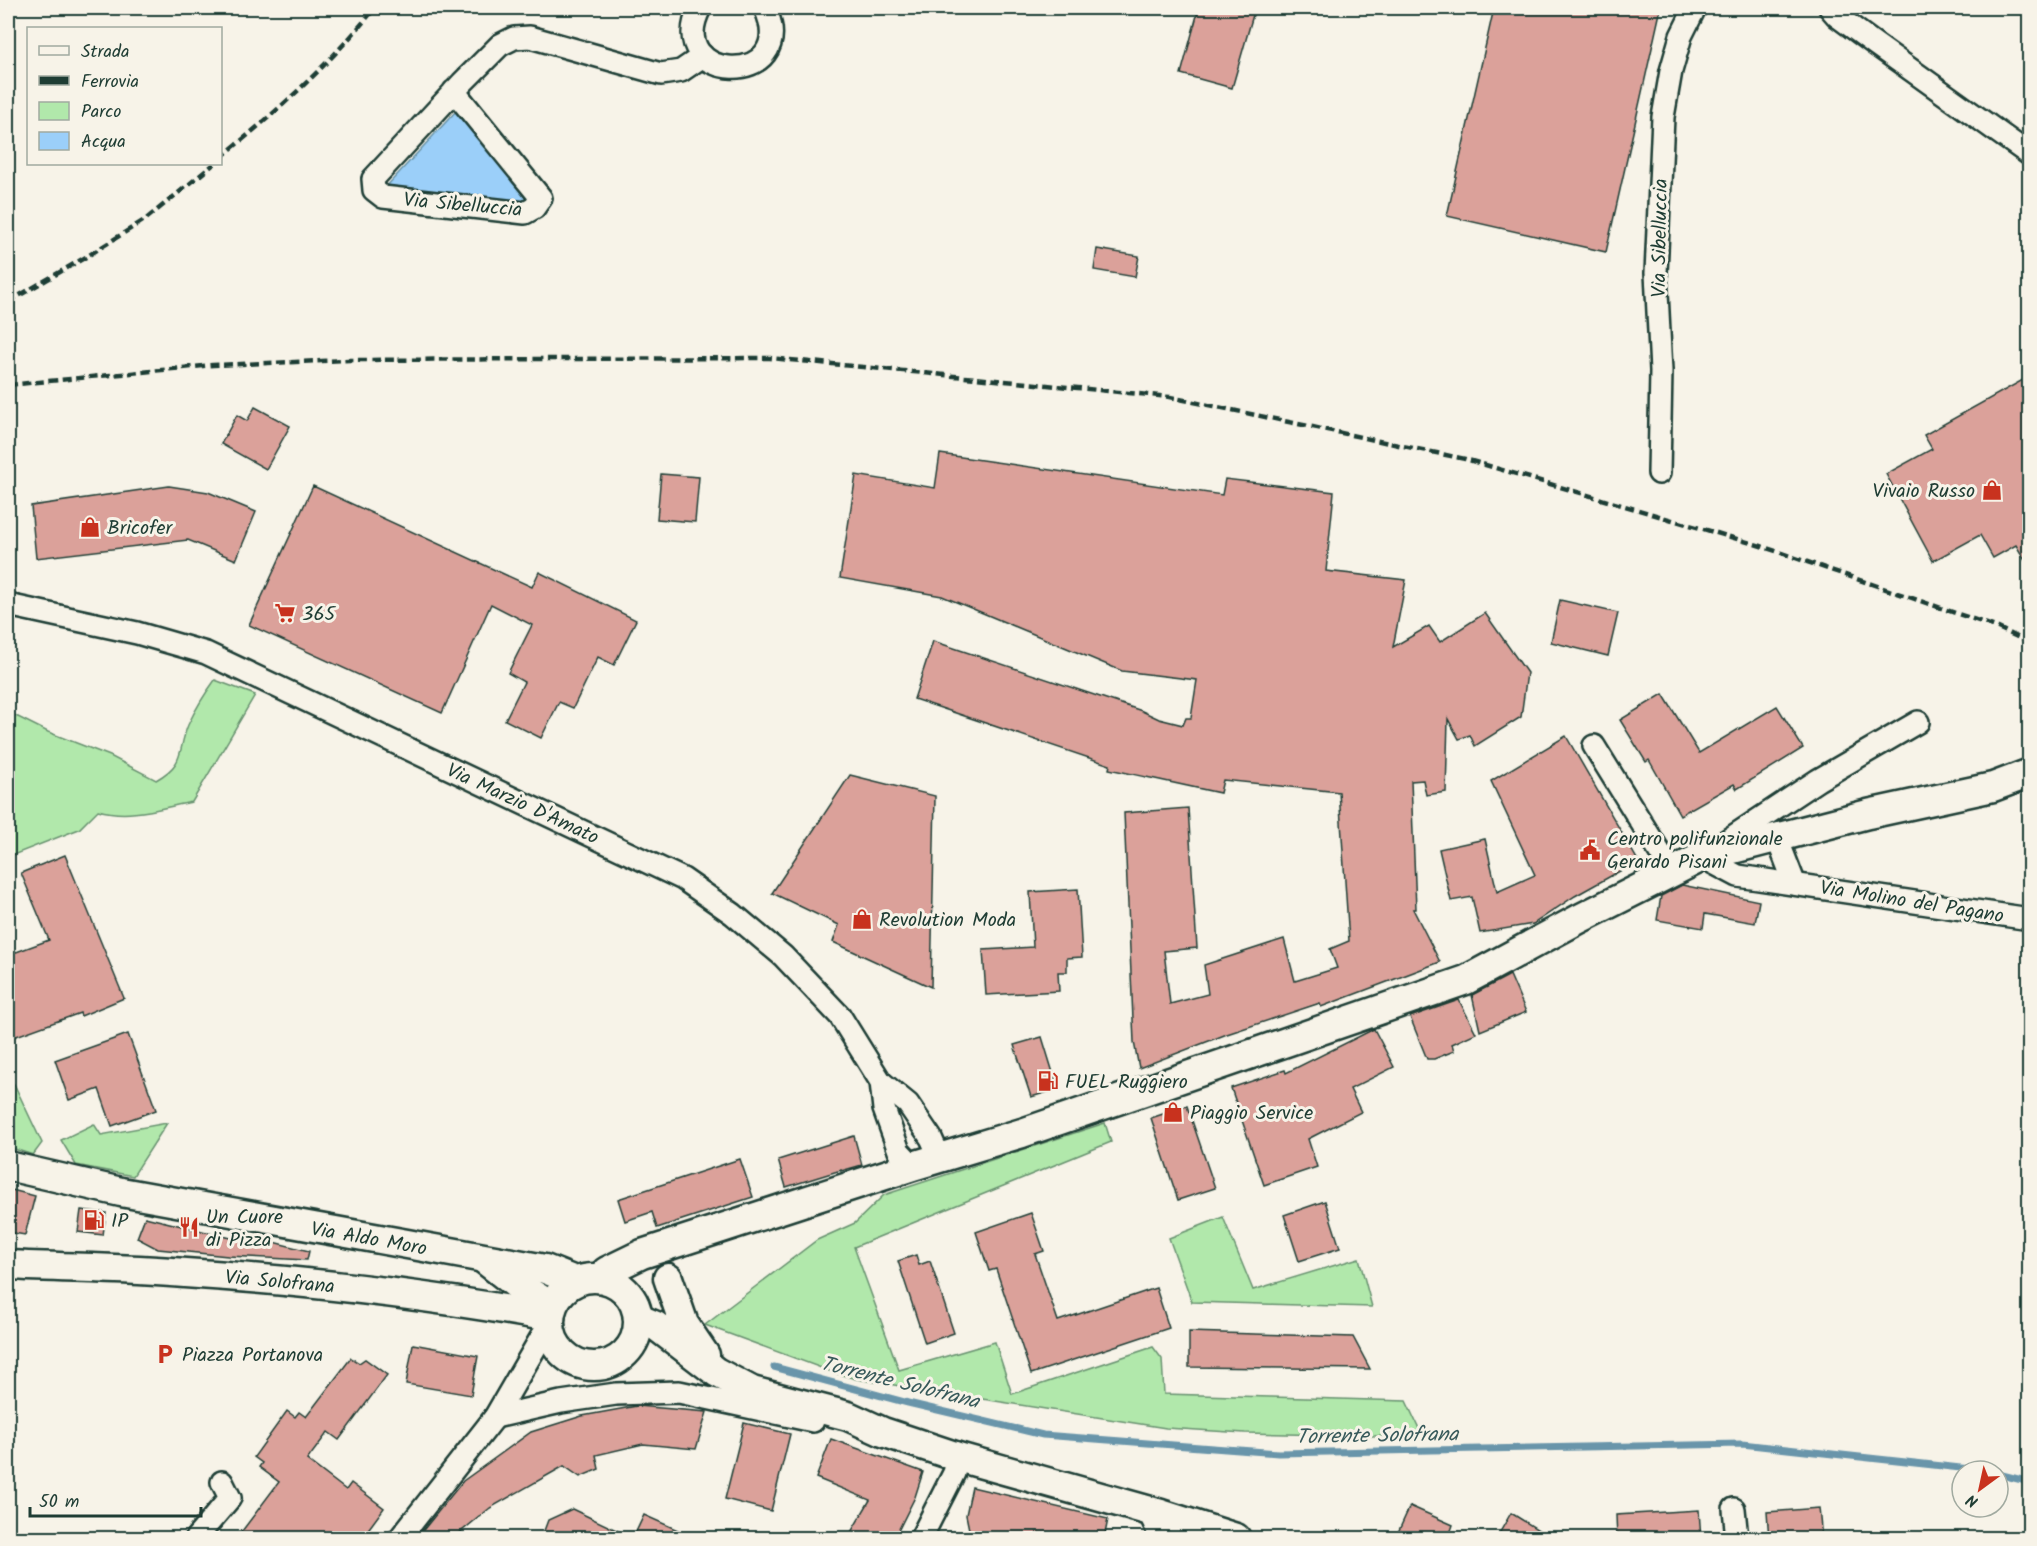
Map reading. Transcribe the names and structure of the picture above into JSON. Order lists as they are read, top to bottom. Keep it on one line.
{"streets":{"main road":["Via Aldo Moro","Via Solofrana"],"street":["Via Sibelluccia","Via Marzio D'Amato","Via Molino del Pagano"]},"crossings":[["Via Aldo Moro","Via Solofrana"]],"water":["Torrente Solofrana"],"places":{"shop":["Vivaio Russo","Bricofer","Revolution Moda","Piaggio Service"],"supermarket":["365"],"public building":["Centro polifunzionale Gerardo Pisani"],"fuel station":["FUEL Ruggiero","IP"],"restaurant":["Un Cuore di Pizza"],"parking":["Piazza Portanova"]},"legend":["Strada","Ferrovia","Parco","Acqua"],"scale_bar":"50 m","north":"bottom left"}
